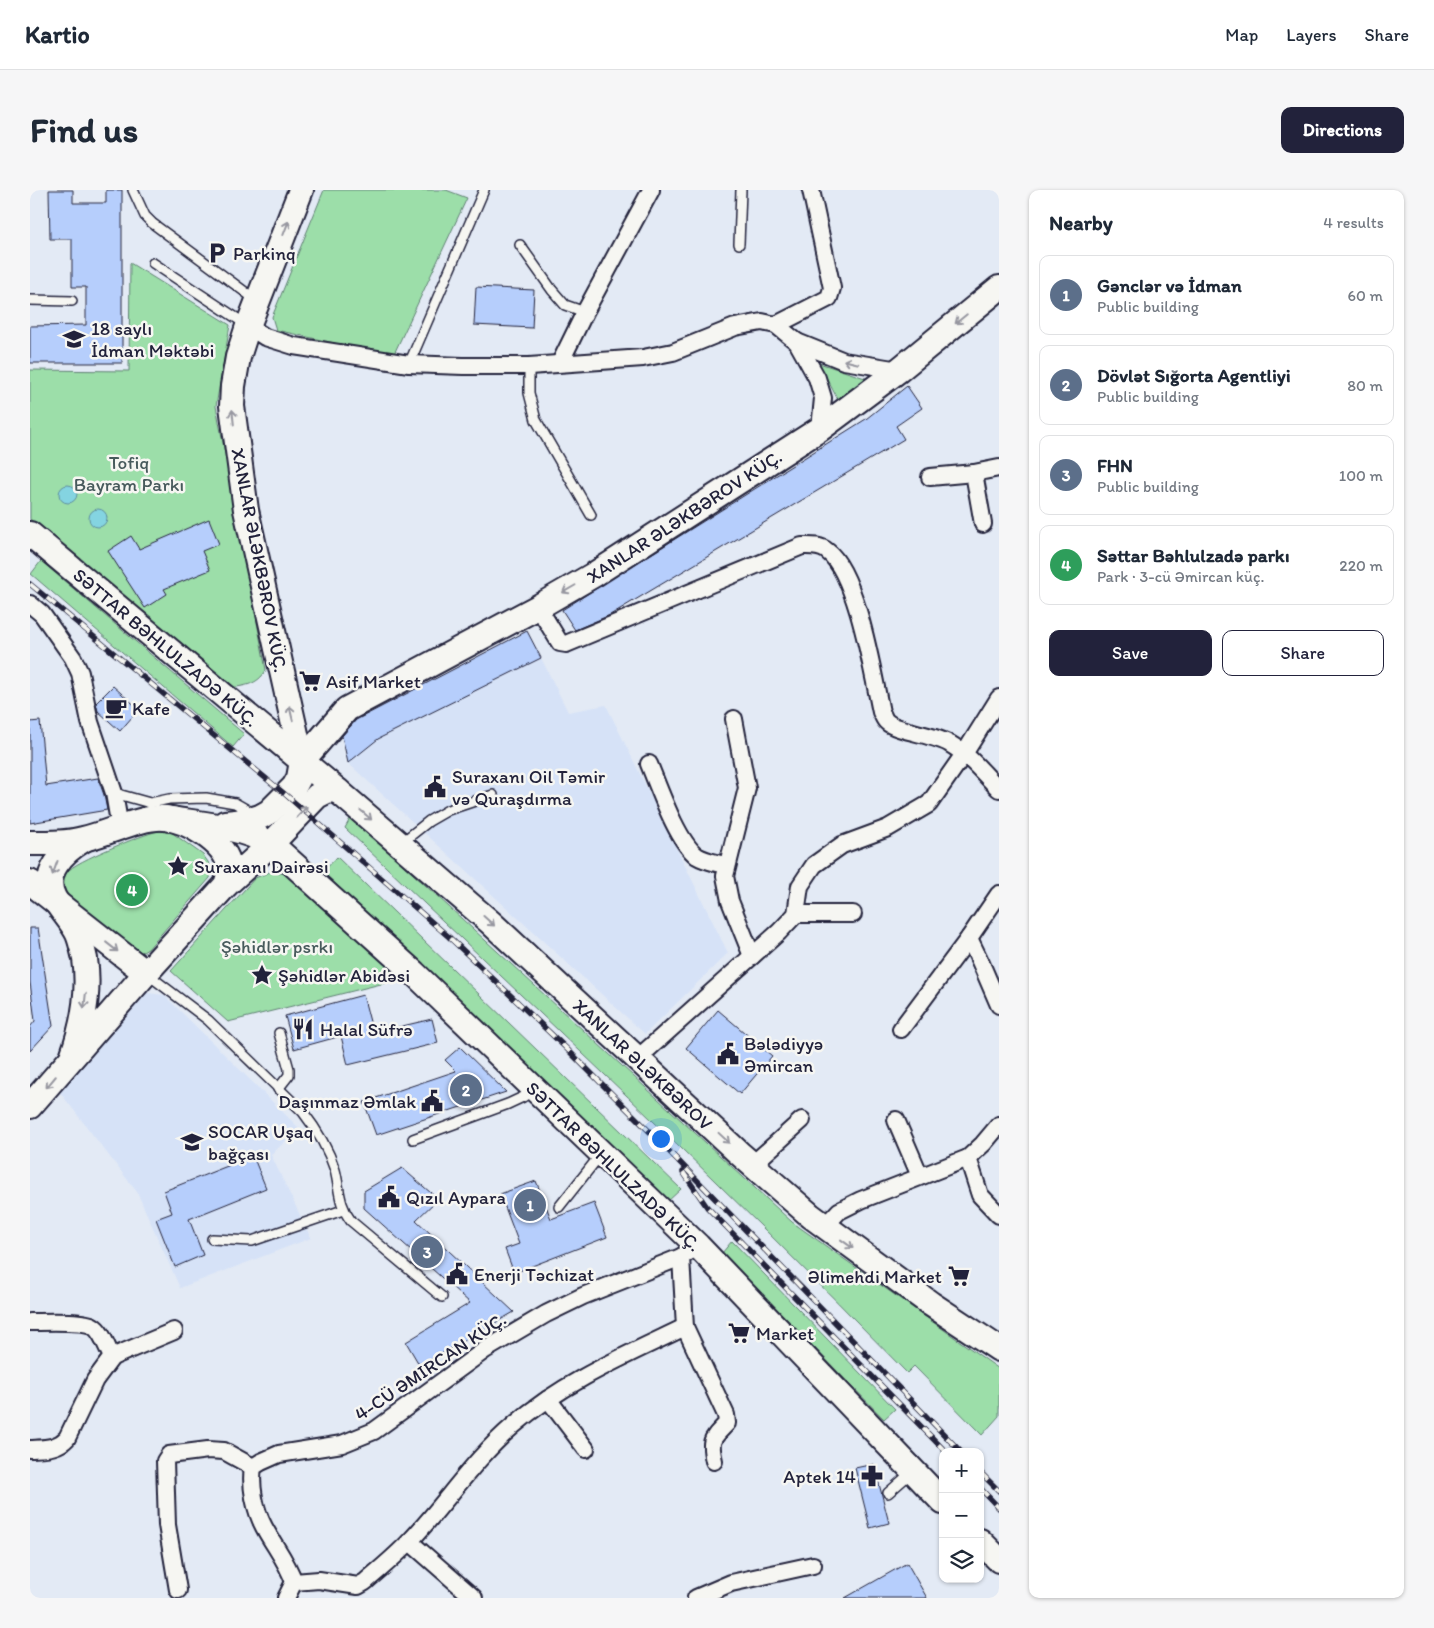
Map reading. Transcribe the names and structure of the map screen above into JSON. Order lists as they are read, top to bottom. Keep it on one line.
{"streets":{"main road":["XANLAR ƏLƏKBƏROV KÜÇ.","SƏTTAR BƏHLULZADƏ KÜÇ.","XANLAR ƏLƏKBƏROV"],"street":["4-CÜ ƏMIRCAN KÜÇ."]},"crossings":[["XANLAR ƏLƏKBƏROV KÜÇ.","SƏTTAR BƏHLULZADƏ KÜÇ."],["XANLAR ƏLƏKBƏROV KÜÇ.","XANLAR ƏLƏKBƏROV"],["SƏTTAR BƏHLULZADƏ KÜÇ.","XANLAR ƏLƏKBƏROV"],["SƏTTAR BƏHLULZADƏ KÜÇ.","4-CÜ ƏMIRCAN KÜÇ."]],"one_way":["XANLAR ƏLƏKBƏROV"],"parks":["Tofiq Bayram Parkı","Şəhidlər psrkı"],"places":{"parking":["Parkinq"],"school or university":["18 saylı İdman Məktəbi","SOCAR Uşaq bağçası"],"supermarket":["Asif Market","Əlimehdi Market","Market"],"cafe":["Kafe"],"public building":["Suraxanı Oil Təmir və Quraşdırma","Bələdiyyə Əmircan","Daşınmaz Əmlak","Qızıl Aypara","Enerji Təchizat"],"place":["Suraxanı Dairəsi","Şəhidlər Abidəsi"],"restaurant":["Halal Süfrə"],"pharmacy":["Aptek 14"]},"page":{"header":"Kartio","nav":["Map","Layers","Share"],"buttons":["Directions",["Save","Share"]],"title":"Find us","heading":["Nearby","4 results"],"list":[{"mark":"1","name":"Gənclər və İdman","note":"Public building","value":"60 m"},{"mark":"2","name":"Dövlət Sığorta Agentliyi","note":"Public building","value":"80 m"},{"mark":"3","name":"FHN","note":"Public building","value":"100 m"},{"mark":"4","name":"Səttar Bəhlulzadə parkı","note":"Park · 3-cü Əmircan küç.","value":"220 m"}],"pins":["4","2","1","3"],"map_buttons":["+","−"]}}
